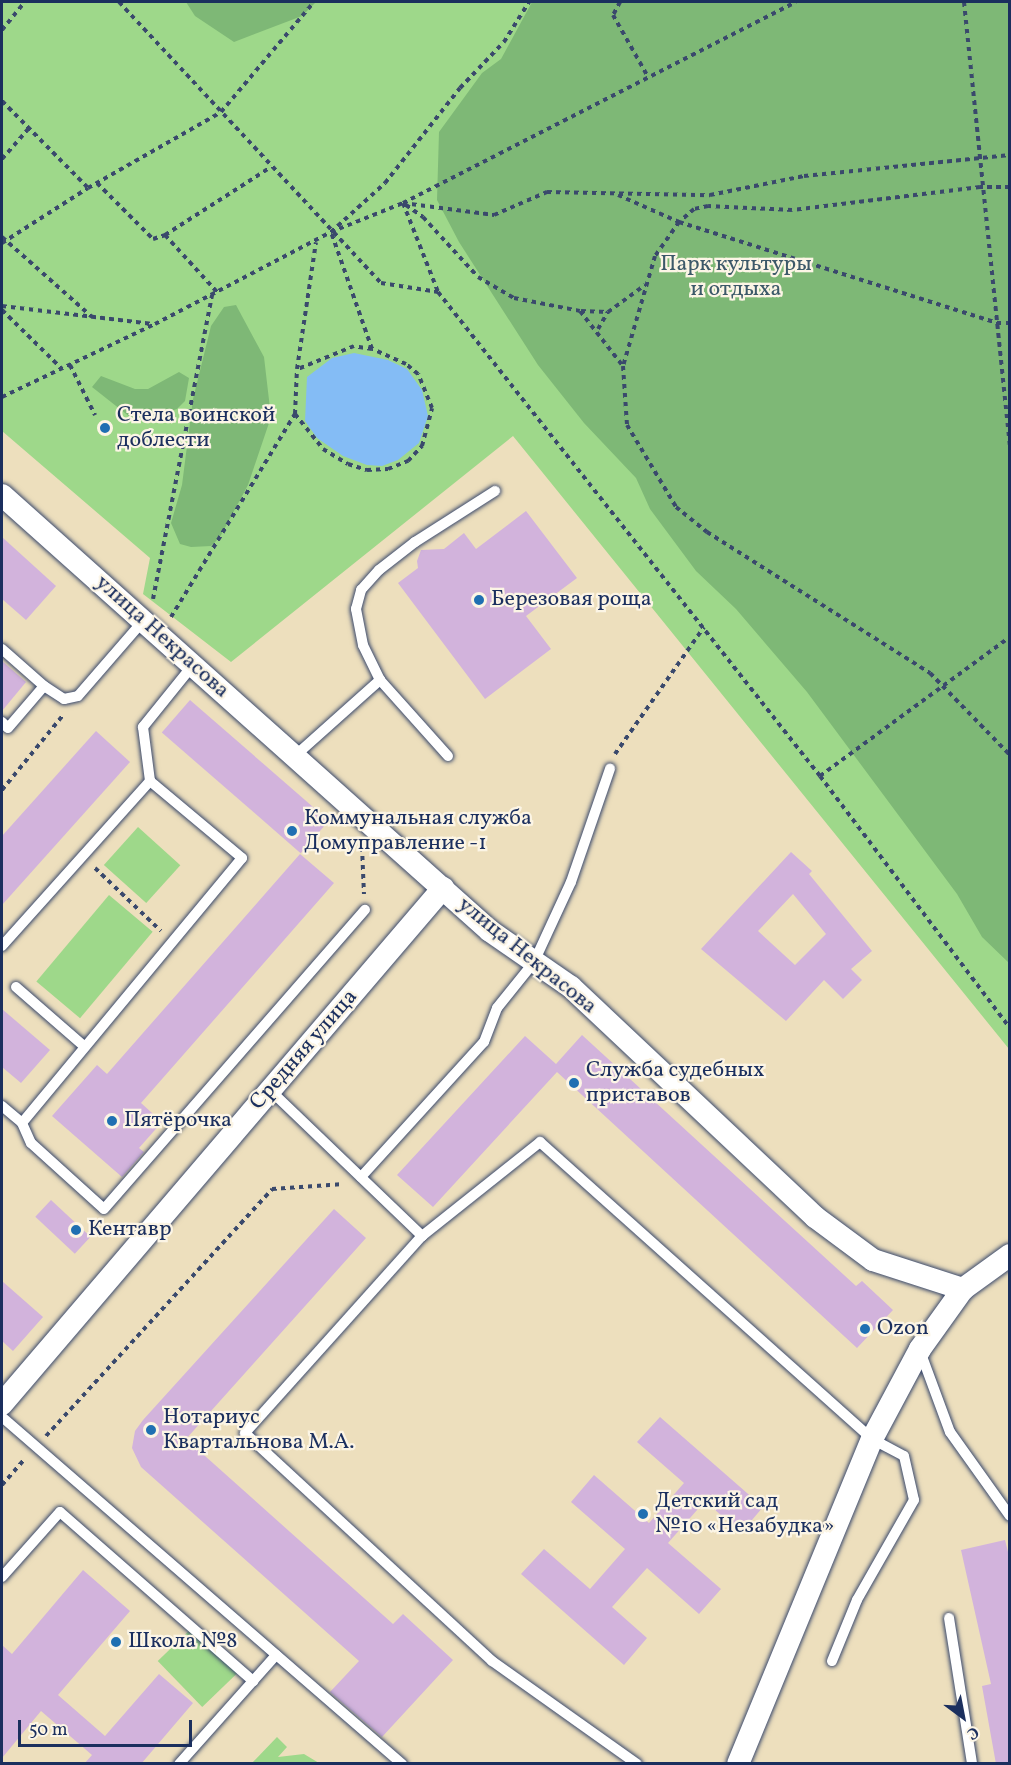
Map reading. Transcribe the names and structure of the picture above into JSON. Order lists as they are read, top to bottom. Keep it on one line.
{"streets":{"street":["улица Некрасова","Средняя улица"]},"crossings":[["улица Некрасова","Средняя улица"]],"parks":["Парк культуры и отдыха"],"places":["Стела воинской доблести","Березовая роща","Коммунальная служба Домуправление -1","Служба судебных приставов","Пятёрочка","Кентавр","Ozon","Нотариус Квартальнова М.А.","Детский сад №10 «Незабудка»","Школа №8"],"scale_bar":"50 m","north":"bottom right"}
